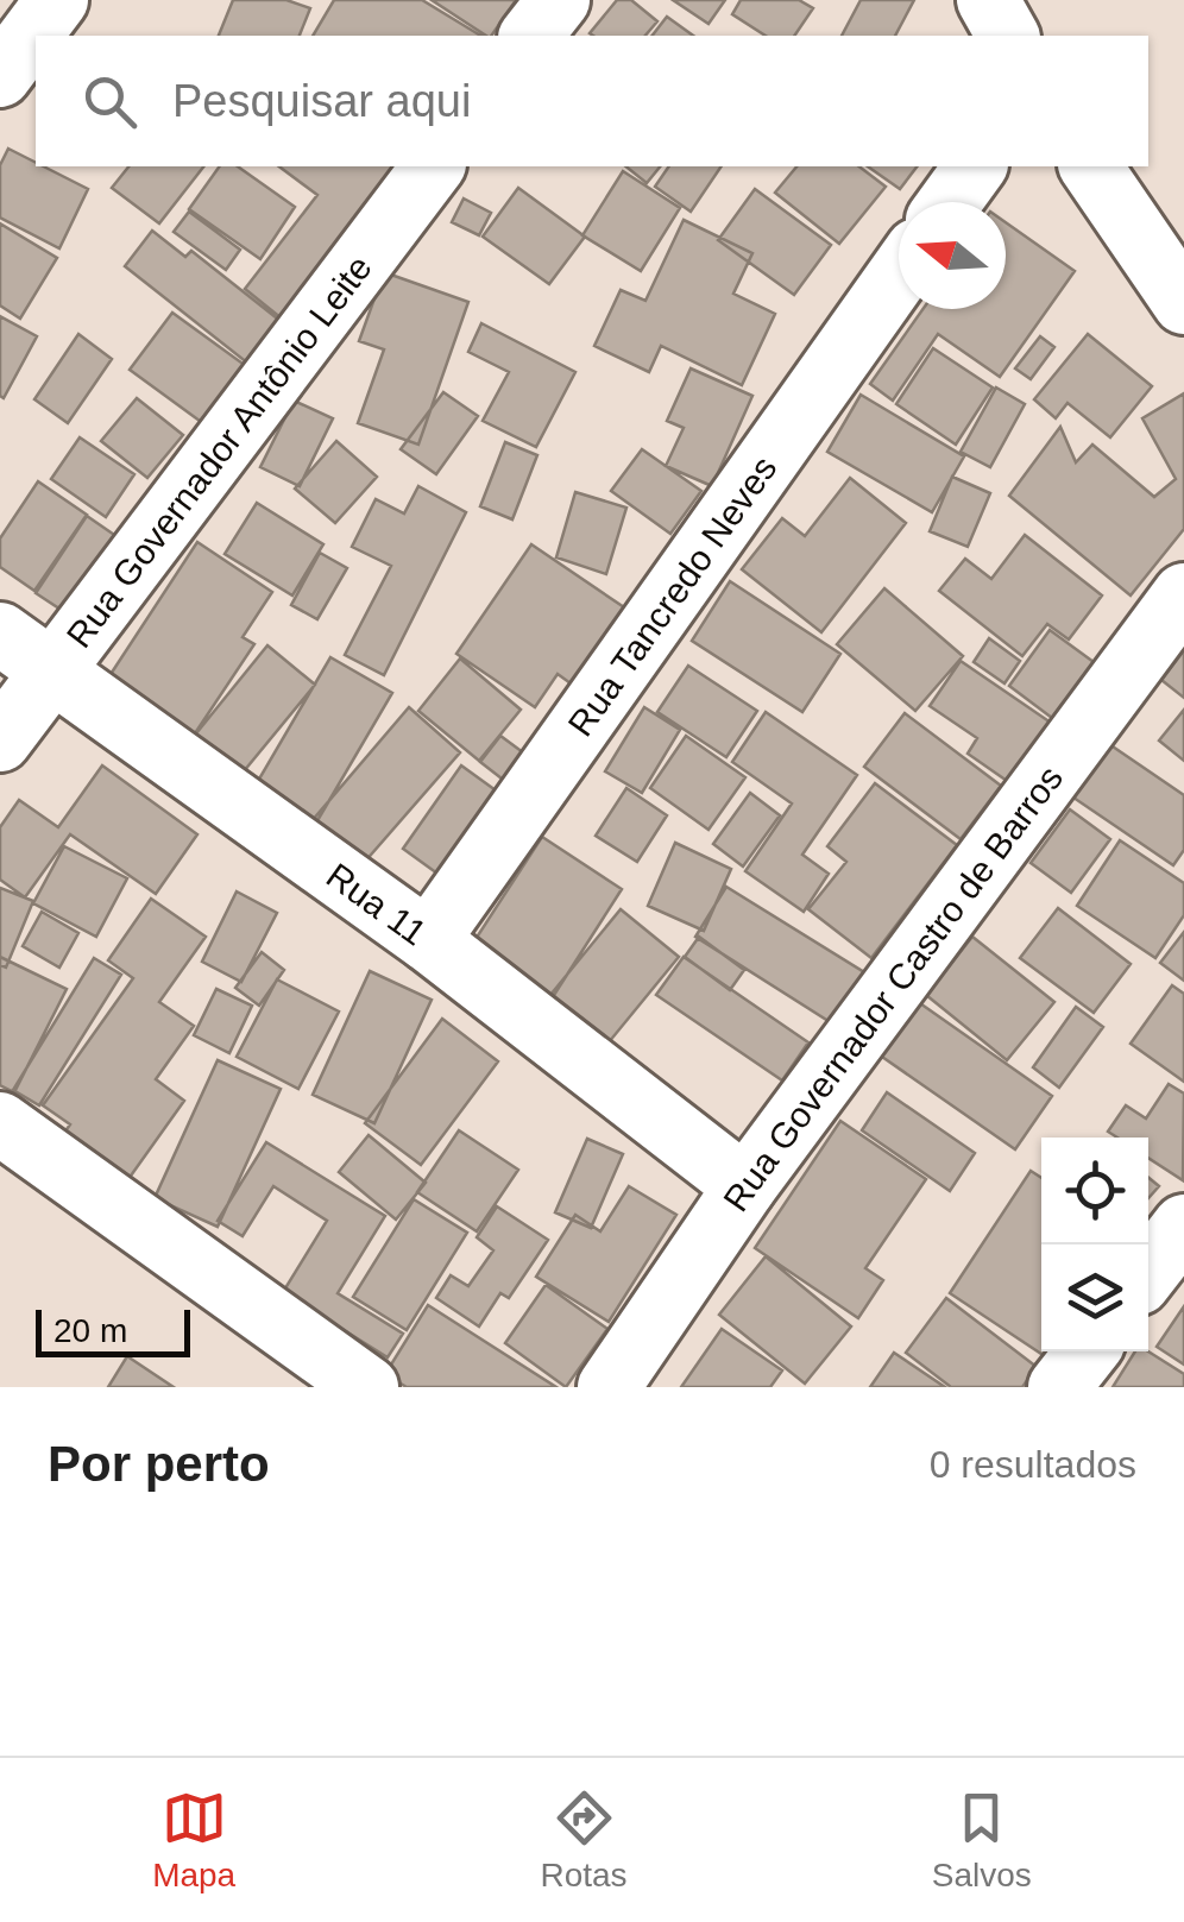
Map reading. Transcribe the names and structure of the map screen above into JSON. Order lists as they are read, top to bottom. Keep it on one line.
{"streets":{"street":["Rua Governador Antônio Leite","Rua Tancredo Neves","Rua 11","Rua Governador Castro de Barros"]},"crossings":[["Rua Governador Antônio Leite","Rua 11"],["Rua Tancredo Neves","Rua 11"],["Rua 11","Rua Governador Castro de Barros"]],"scale_bar":"20 m","north":"left","page":{"search":"Pesquisar aqui","scale":"20 m","heading":["Por perto","0 resultados"],"nav":["Mapa","Rotas","Salvos"]}}
